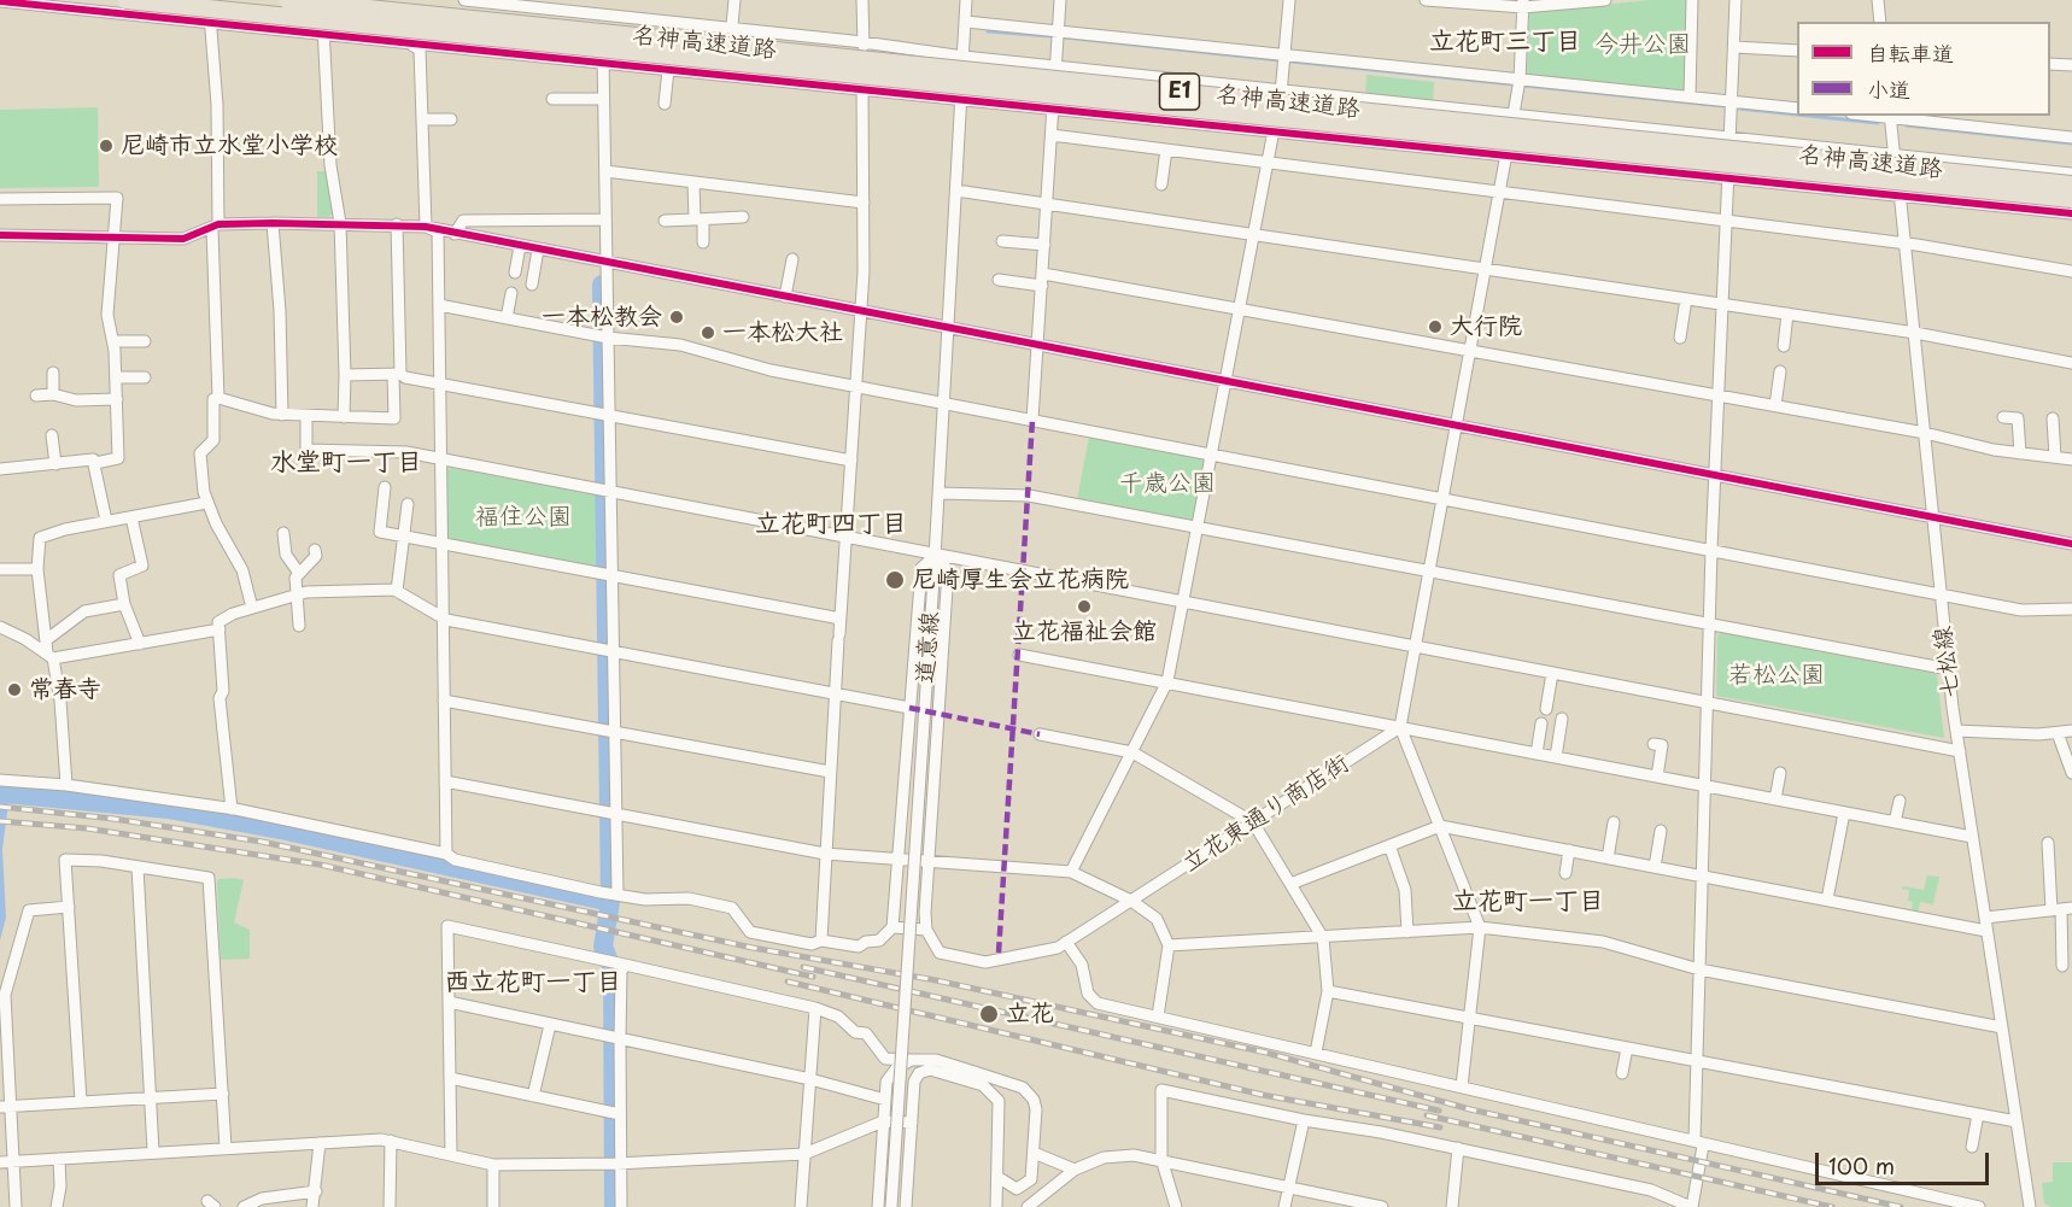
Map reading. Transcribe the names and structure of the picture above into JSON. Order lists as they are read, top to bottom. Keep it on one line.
{"streets":{"highway":["名神高速道路","E1"],"street":["道意線","七松線","立花東通り商店街"]},"districts":["立花町三丁目","水堂町一丁目","立花町四丁目","立花町一丁目","西立花町一丁目"],"parks":["今井公園","千歳公園","福住公園","若松公園"],"places":["尼崎市立水堂小学校","一本松教会","大行院","一本松大社","尼崎厚生会立花病院","立花福祉会館","常春寺","立花"],"legend":["自転車道","小道"],"scale_bar":"100 m"}
